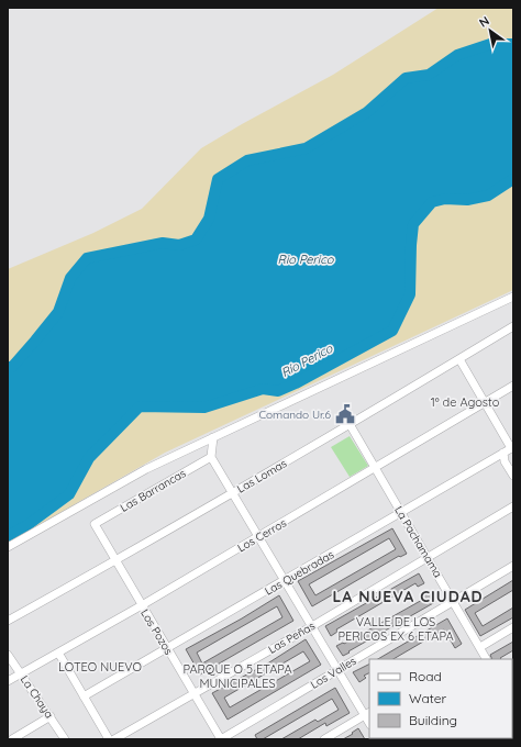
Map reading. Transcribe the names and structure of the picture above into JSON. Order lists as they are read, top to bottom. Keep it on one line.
{"streets":{"street":["Las Lomas","Las Barrancas","Los Cerros","La Pachamama","Las Quebradas","Los Pozos","Las Peñas","Los Valles","La Chaya"]},"crossings":[["Las Lomas","La Pachamama"],["Las Lomas","Los Pozos"],["Las Barrancas","Los Pozos"],["Los Cerros","La Pachamama"],["Los Cerros","Los Pozos"],["Los Cerros","La Chaya"],["La Pachamama","Las Quebradas"],["La Pachamama","Las Peñas"],["La Pachamama","Los Valles"],["Las Quebradas","Los Pozos"],["Los Pozos","Las Peñas"],["Los Pozos","Los Valles"]],"districts":["1º de Agosto","LA NUEVA CIUDAD","VALLE DE LOS PERICOS EX 6 ETAPA","LOTEO NUEVO","PARQUE O 5 ETAPA MUNICIPALES"],"water":["Rio Perico","Río Perico"],"places":{"public building":["Comando Ur.6"]},"legend":["Road","Water","Building"],"north":"top left"}
